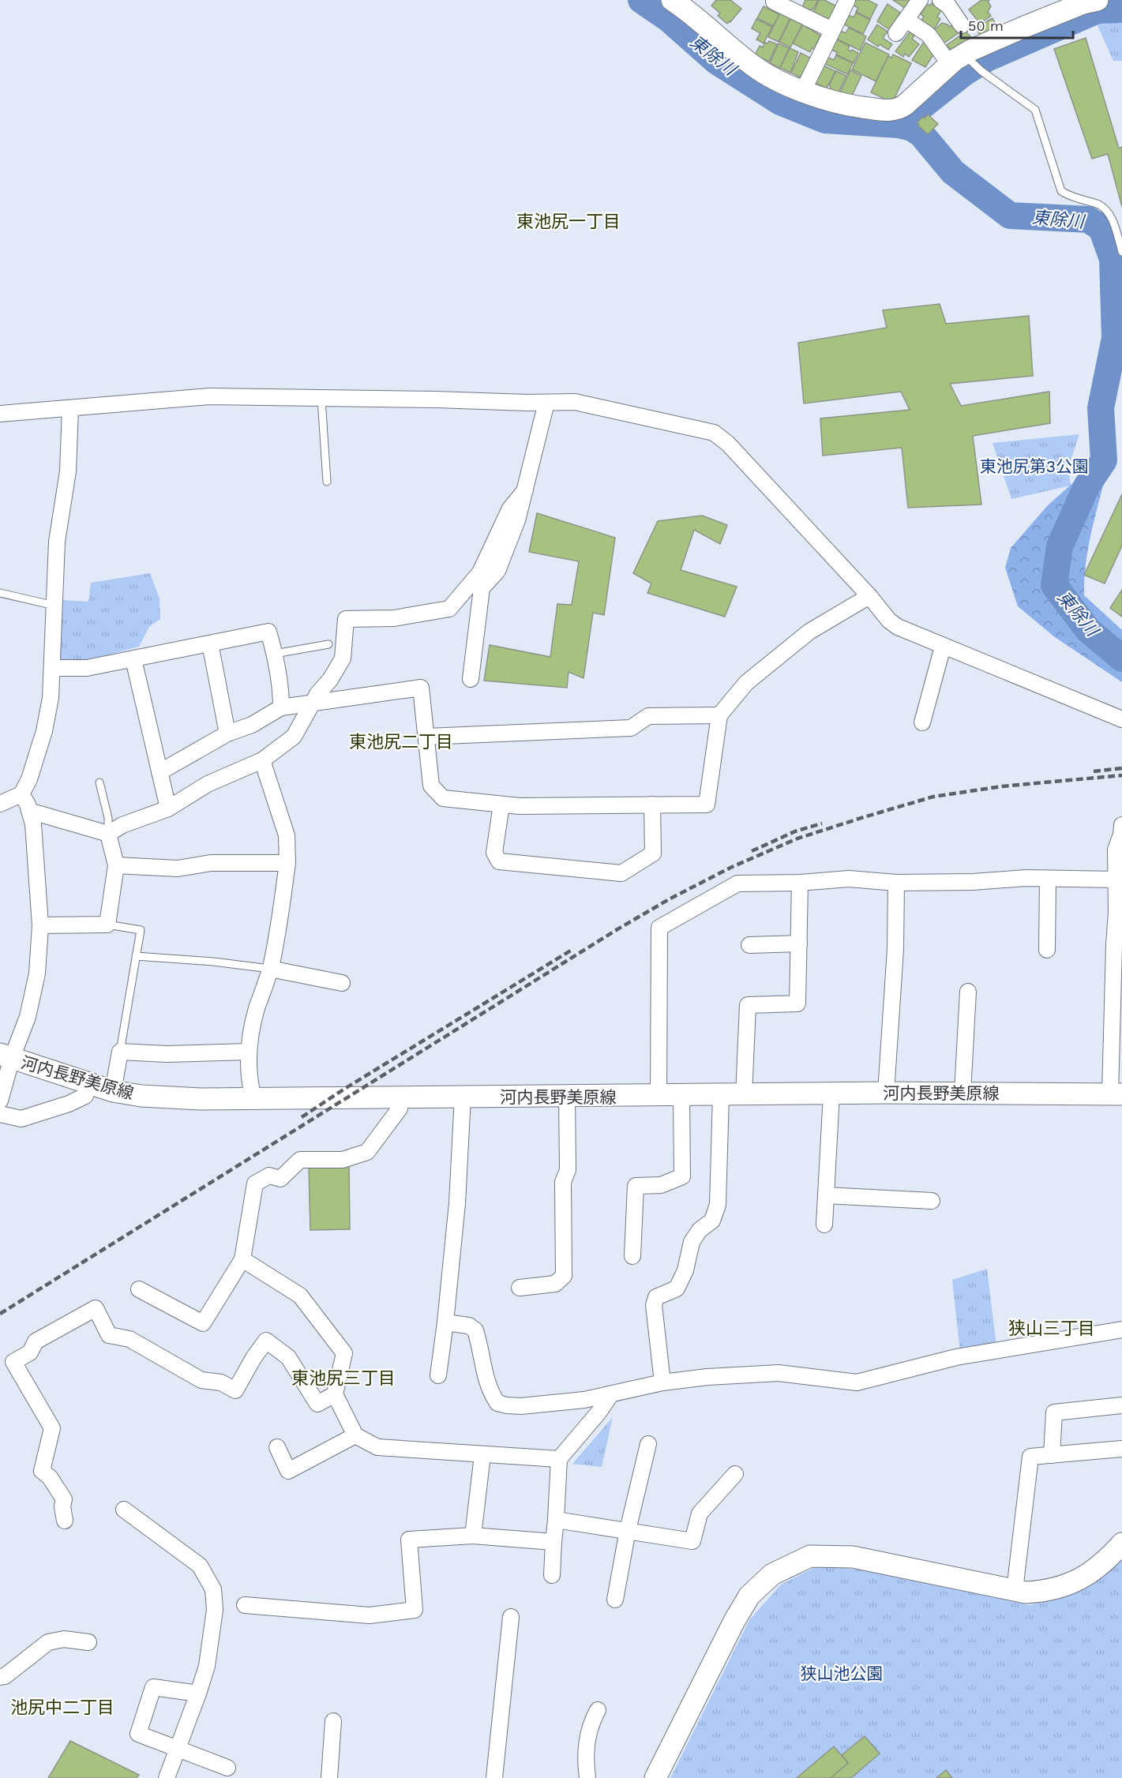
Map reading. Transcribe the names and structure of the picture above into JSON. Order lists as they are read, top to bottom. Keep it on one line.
{"streets":{"main road":["河内長野美原線"]},"districts":["東池尻一丁目","東池尻二丁目","狭山三丁目","東池尻三丁目","池尻中二丁目"],"water":["東除川"],"parks":["東池尻第3公園","狭山池公園"],"scale_bar":"50 m"}
